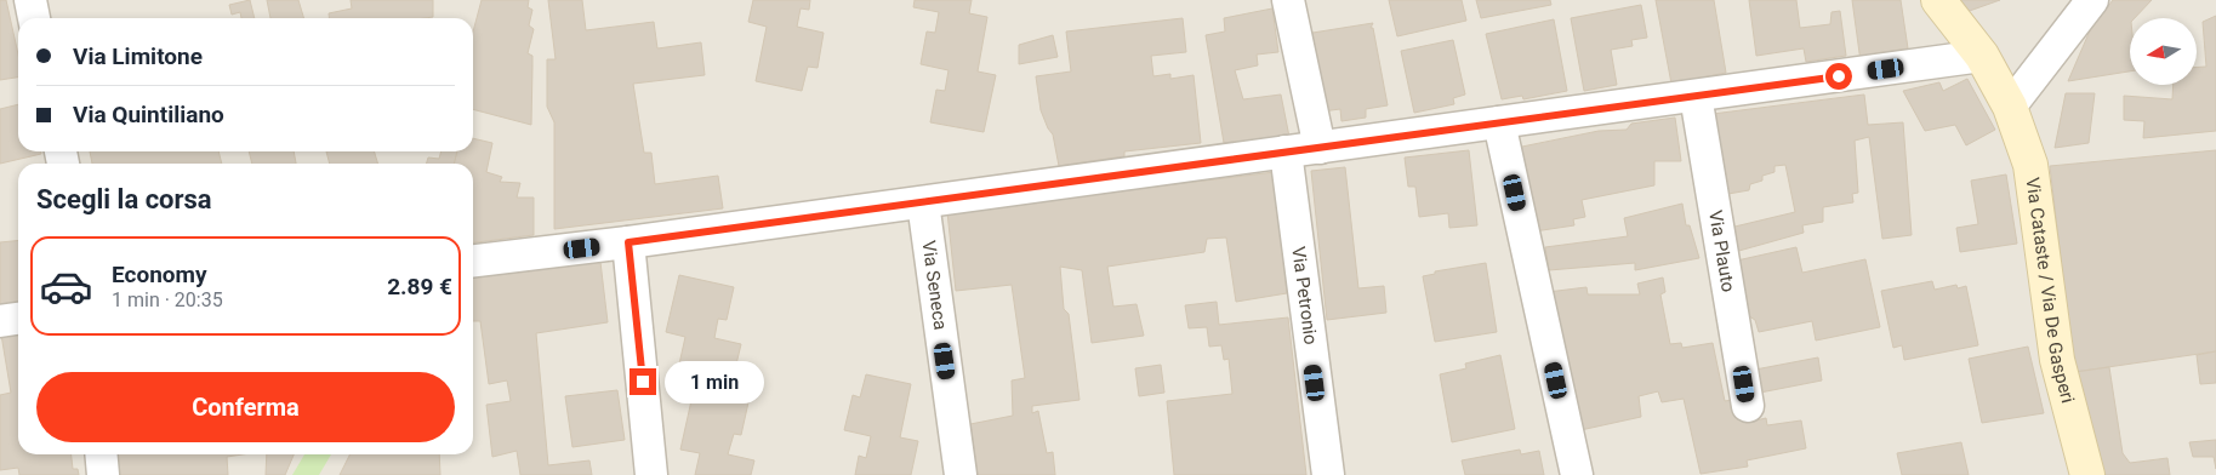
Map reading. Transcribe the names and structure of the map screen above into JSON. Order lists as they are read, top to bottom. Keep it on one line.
{"streets":{"street":["Via Plauto","Via Seneca","Via Cataste / Via De Gasperi","Via Petronio"]},"north":"left","page":{"banner":["Via Limitone","Via Quintiliano"],"heading":"Scegli la corsa","list":[{"name":"Economy","note":"1 min · 20:35","value":"2.89 €"}],"buttons":"Conferma","bubble":"1 min"}}
